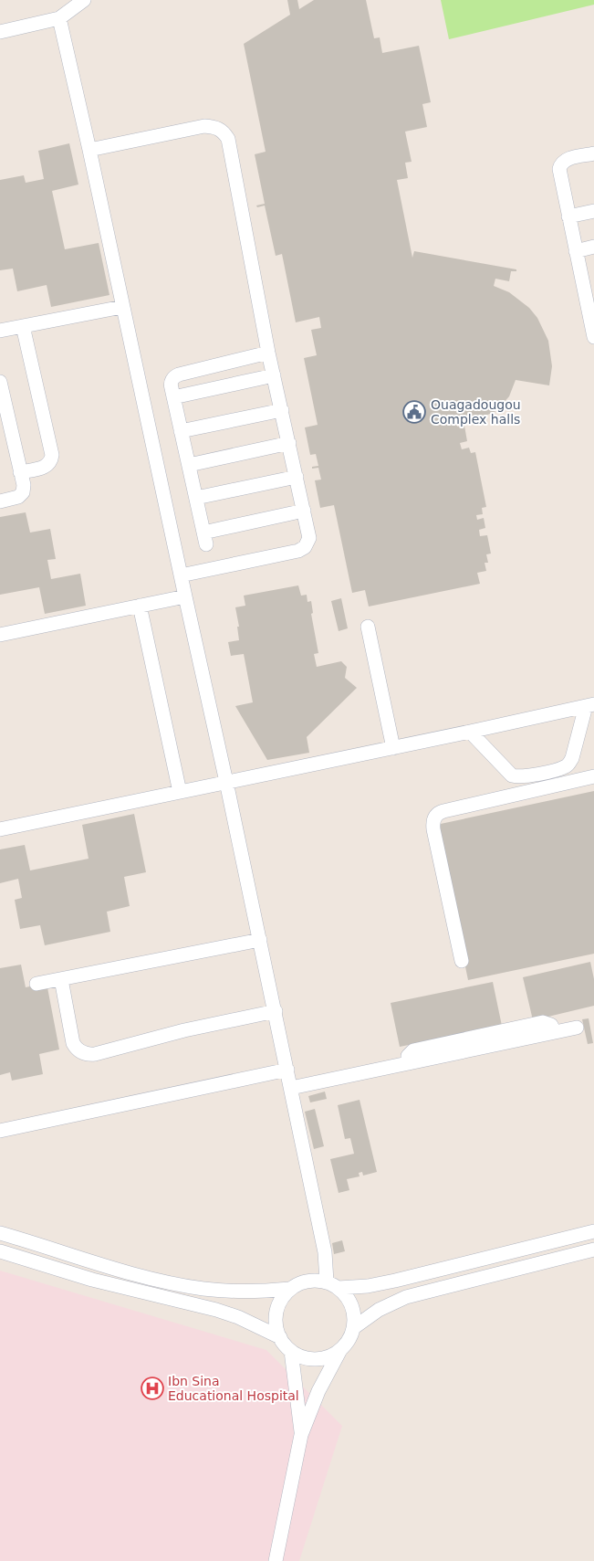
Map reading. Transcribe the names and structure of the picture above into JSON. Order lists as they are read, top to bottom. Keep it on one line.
{"places":{"public building":["Ouagadougou Complex halls"],"hospital":["Ibn Sina Educational Hospital"]}}
